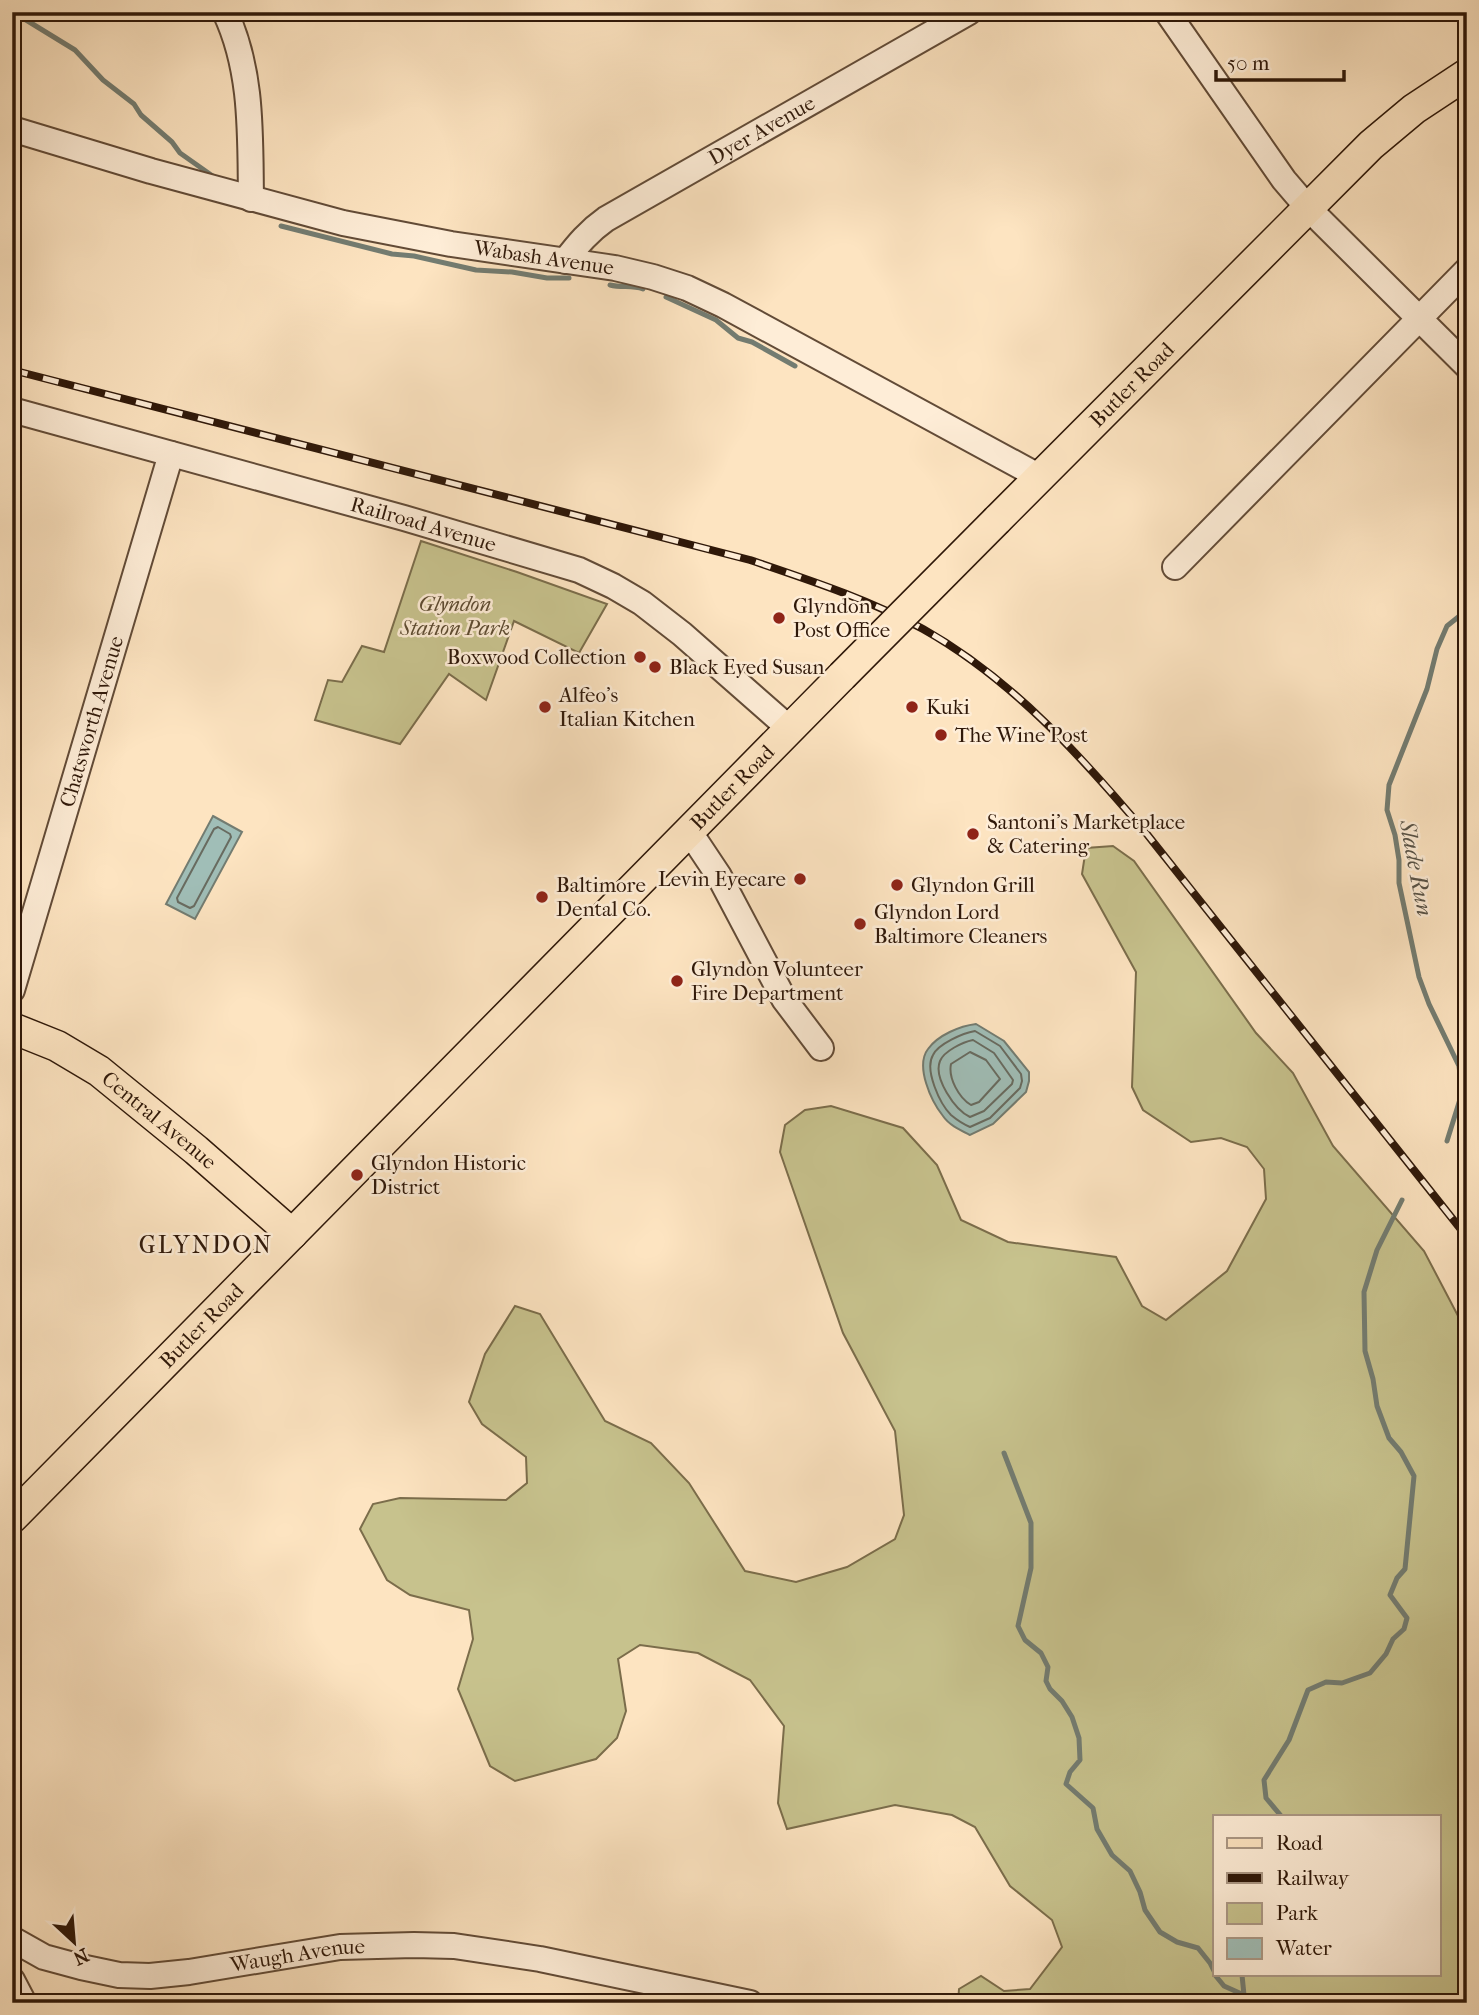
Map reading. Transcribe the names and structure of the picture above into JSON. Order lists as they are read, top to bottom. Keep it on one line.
{"streets":{"main road":["Butler Road","Central Avenue"],"street":["Dyer Avenue","Wabash Avenue","Railroad Avenue","Chatsworth Avenue","Waugh Avenue"]},"crossings":[["Dyer Avenue","Wabash Avenue"],["Wabash Avenue","Butler Road"],["Butler Road","Railroad Avenue"],["Butler Road","Central Avenue"],["Railroad Avenue","Chatsworth Avenue"]],"districts":["GLYNDON"],"water":["Slade Run"],"parks":["Glyndon Station Park"],"places":["Glyndon Post Office","Boxwood Collection","Black Eyed Susan","Alfeo's Italian Kitchen","Kuki","The Wine Post","Santoni's Marketplace & Catering","Levin Eyecare","Glyndon Grill","Baltimore Dental Co.","Glyndon Lord Baltimore Cleaners","Glyndon Volunteer Fire Department","Glyndon Historic District"],"legend":["Road","Railway","Park","Water"],"scale_bar":"50 m","north":"bottom right"}
